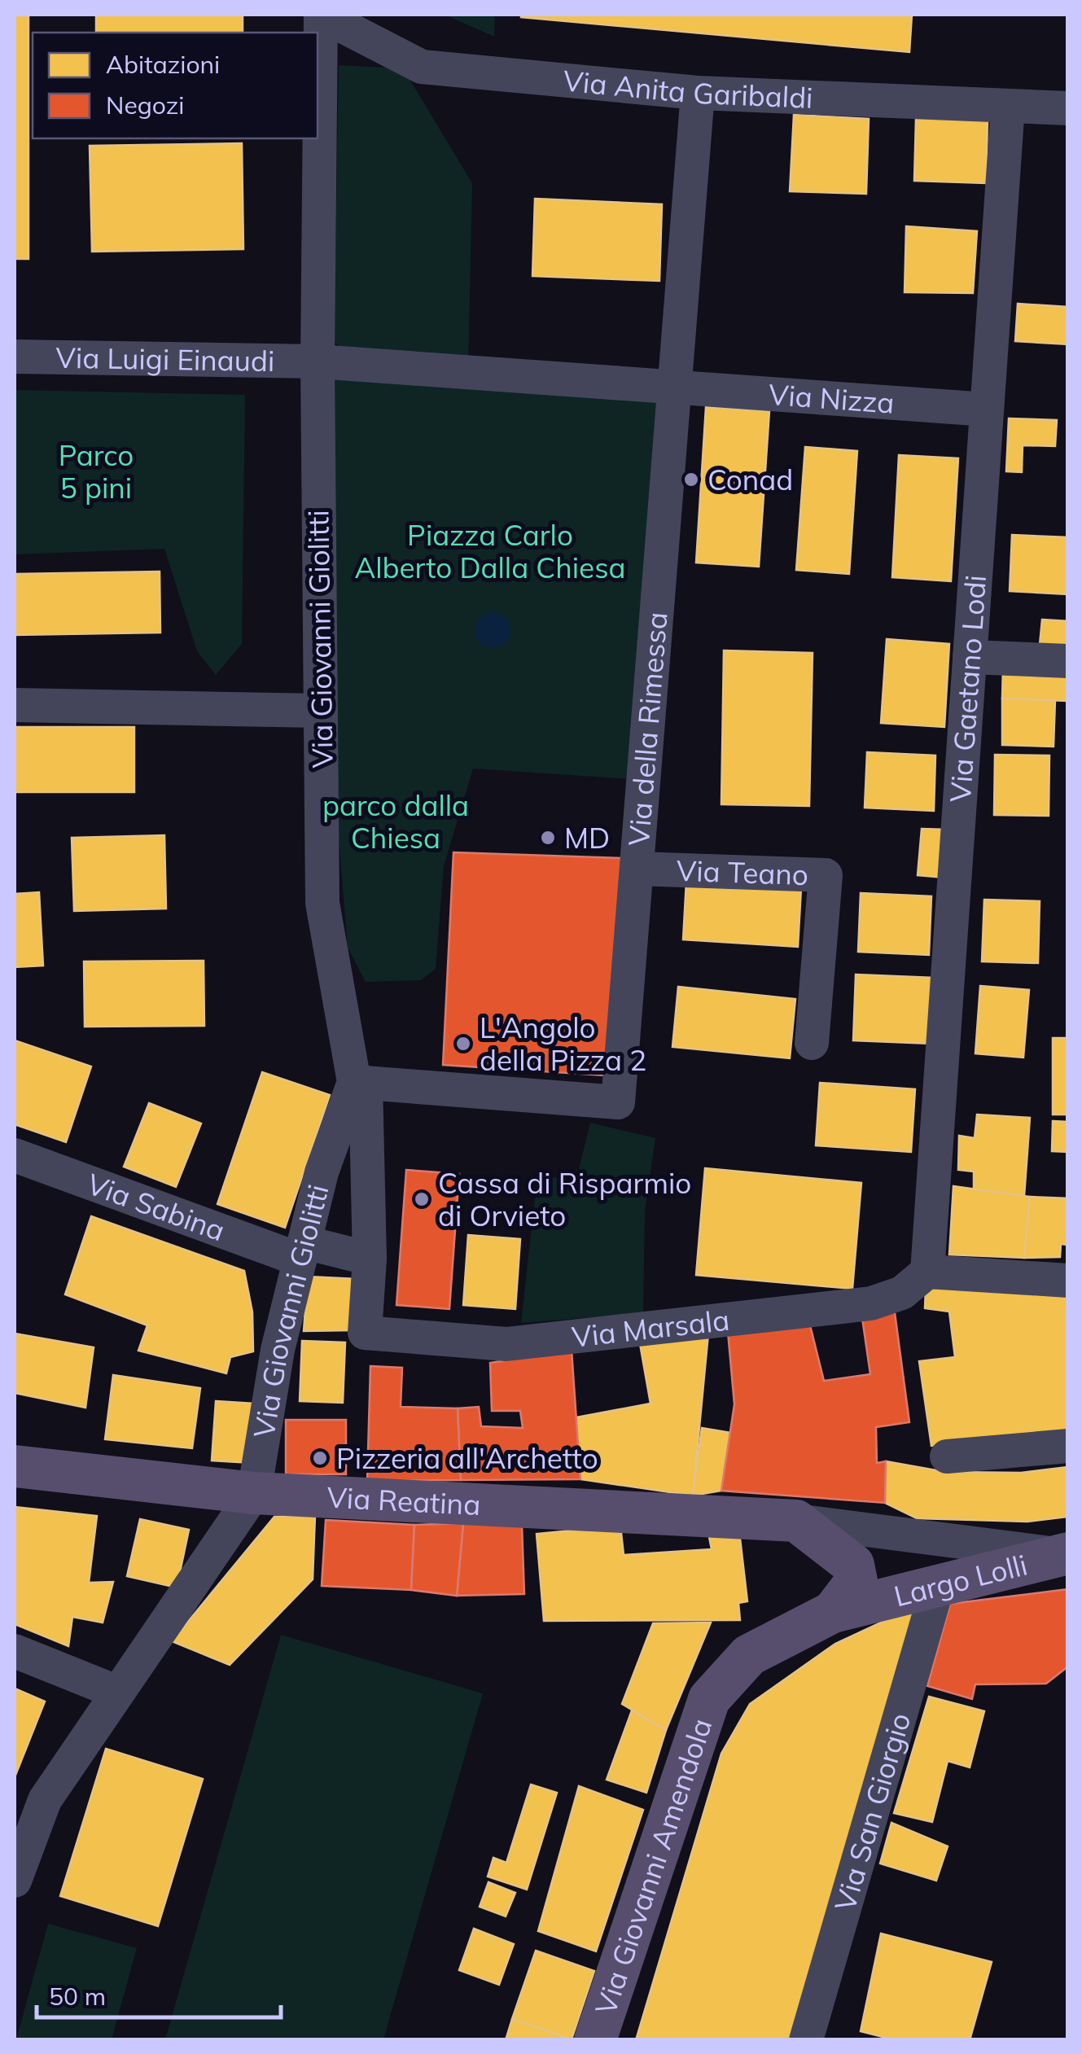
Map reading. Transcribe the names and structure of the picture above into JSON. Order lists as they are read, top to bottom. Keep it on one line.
{"streets":{"main road":["Via Reatina","Largo Lolli","Via Giovanni Amendola"],"street":["Via Anita Garibaldi","Via Luigi Einaudi","Via Nizza","Via Giovanni Giolitti","Via Gaetano Lodi","Via della Rimessa","Via Teano","Via Sabina","Via Marsala","Via San Giorgio"]},"crossings":[["Via Anita Garibaldi","Via Giovanni Giolitti"],["Via Anita Garibaldi","Via Gaetano Lodi"],["Via Anita Garibaldi","Via della Rimessa"],["Via Luigi Einaudi","Via Giovanni Giolitti"],["Via Nizza","Via Gaetano Lodi"],["Via Nizza","Via della Rimessa"],["Via Giovanni Giolitti","Via della Rimessa"],["Via Giovanni Giolitti","Via Sabina"],["Via Giovanni Giolitti","Via Reatina"],["Via Gaetano Lodi","Via Marsala"],["Via della Rimessa","Via Teano"],["Via Reatina","Largo Lolli"],["Largo Lolli","Via San Giorgio"],["Largo Lolli","Via Giovanni Amendola"]],"parks":["Parco 5 pini","Piazza Carlo Alberto Dalla Chiesa","parco dalla Chiesa"],"places":["Conad","MD","L'Angolo della Pizza 2","Cassa di Risparmio di Orvieto","Pizzeria all'Archetto"],"legend":["Abitazioni","Negozi"],"scale_bar":"50 m"}
